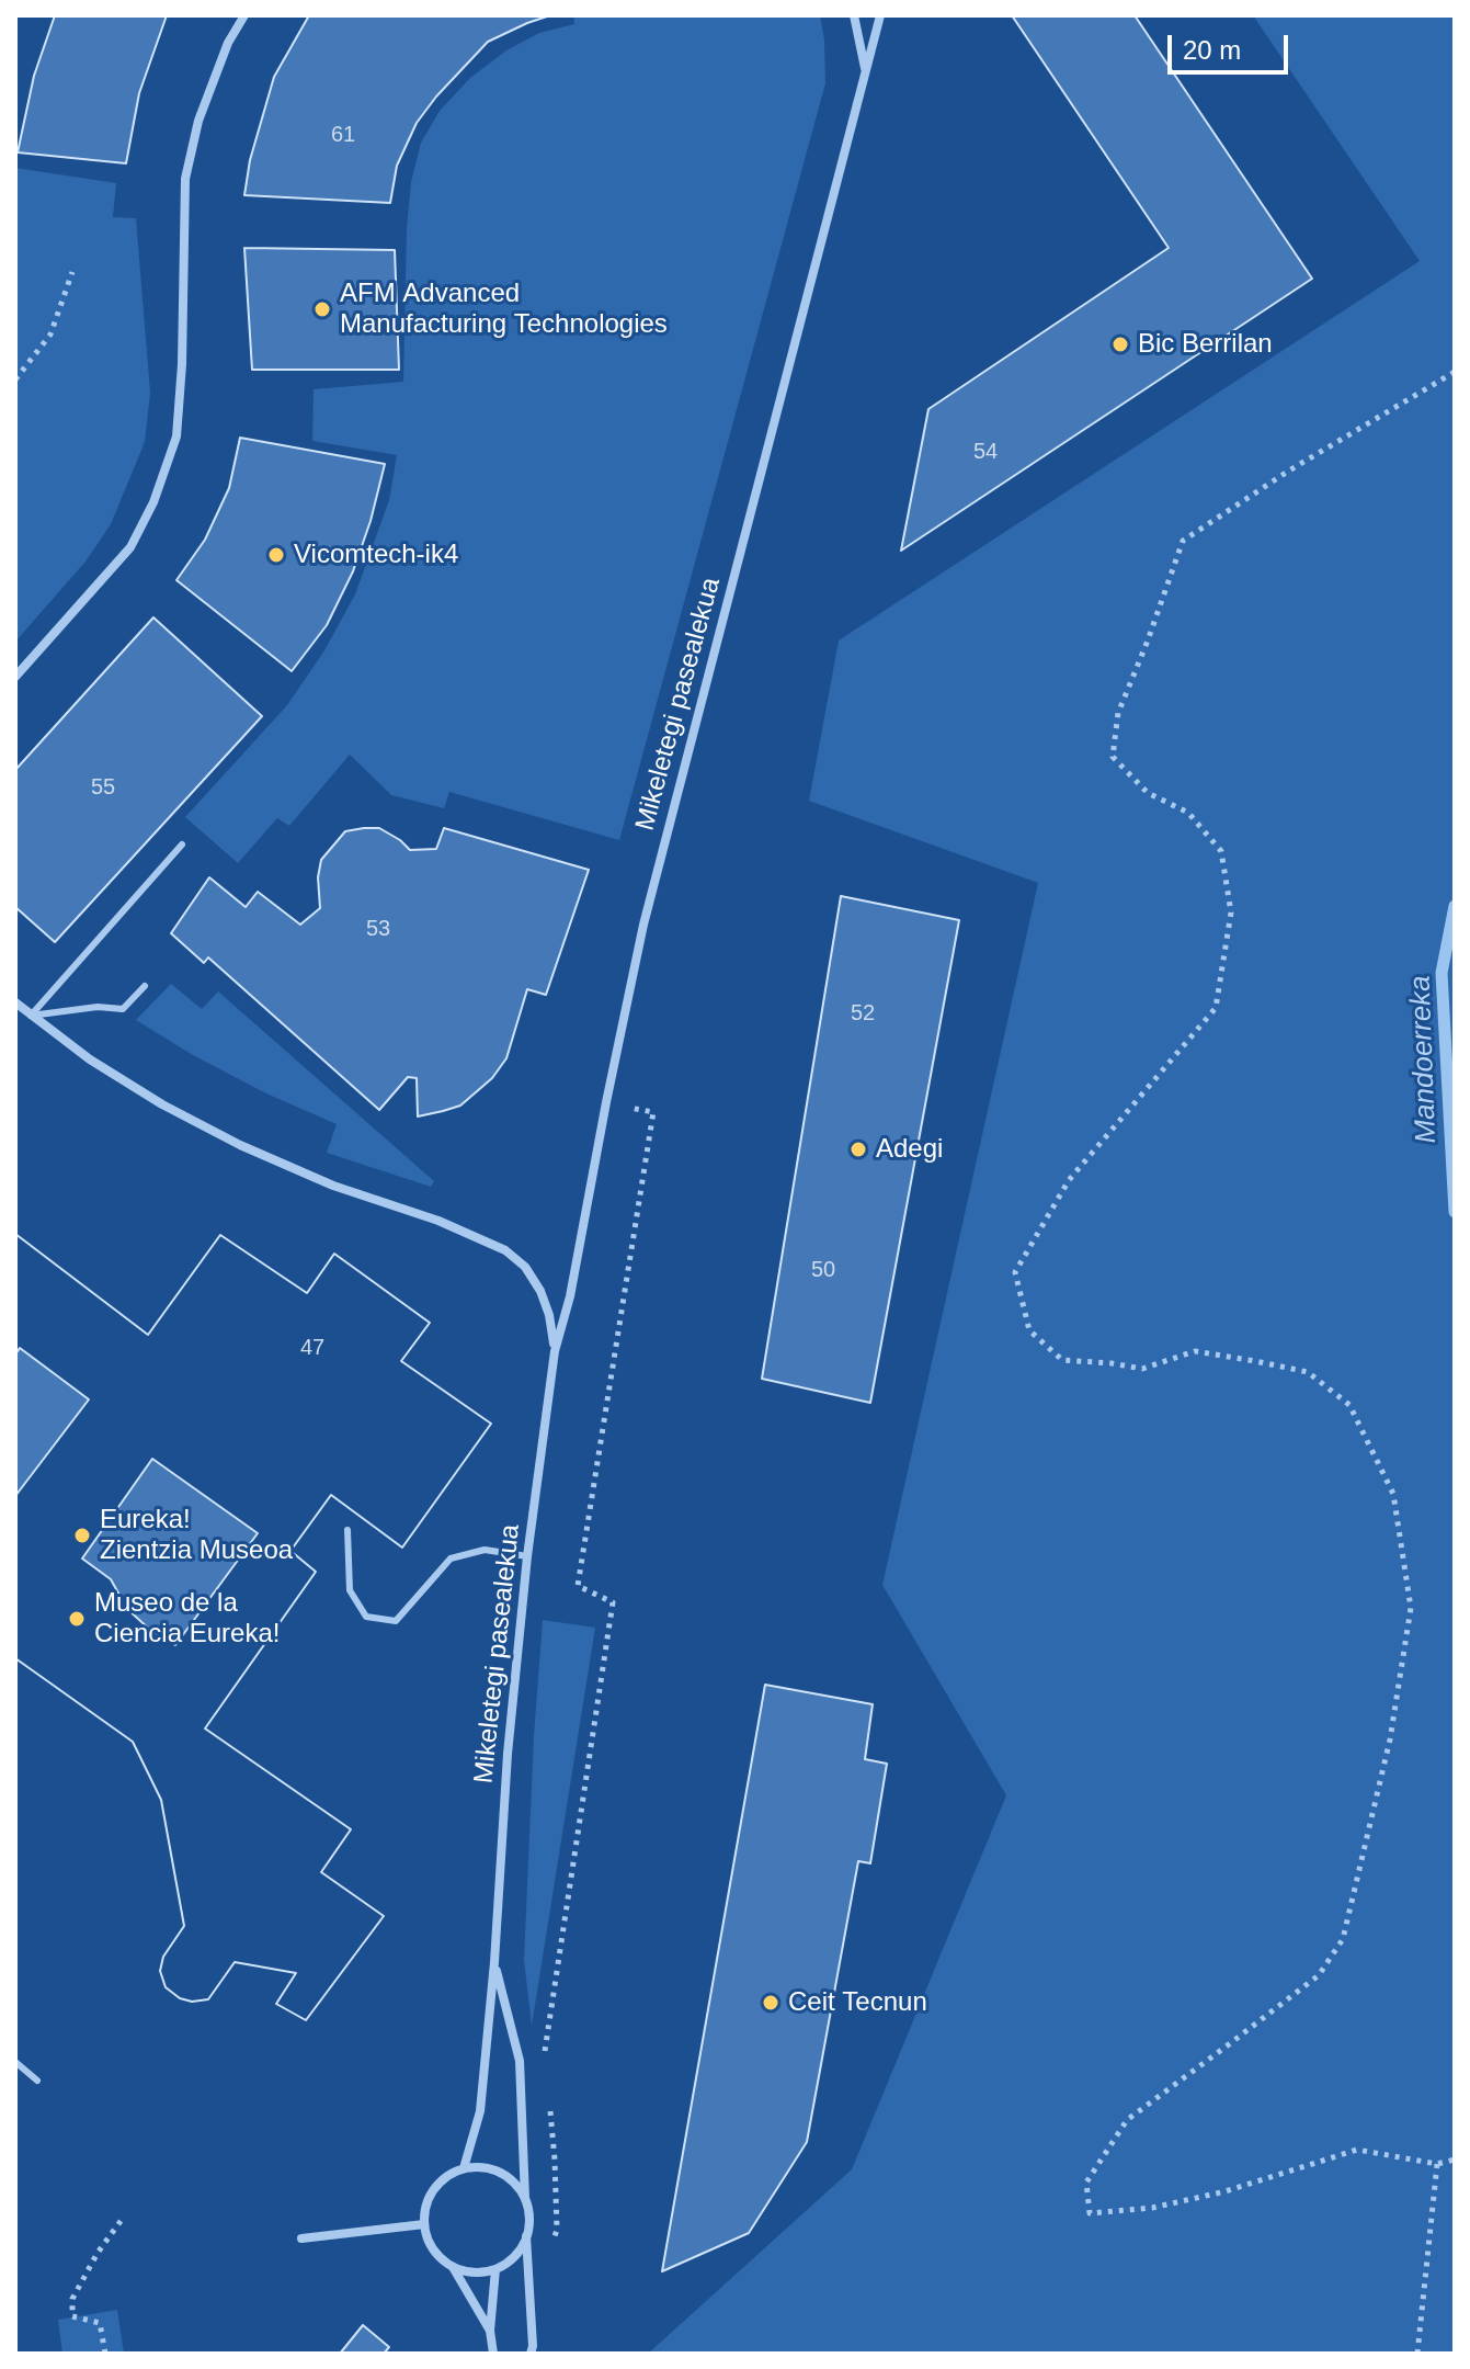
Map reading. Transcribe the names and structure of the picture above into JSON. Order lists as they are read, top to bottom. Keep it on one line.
{"streets":{"street":["Mikeletegi pasealekua"]},"water":["Mandoerreka"],"places":["AFM Advanced Manufacturing Technologies","Bic Berrilan","Vicomtech-ik4","Adegi","Eureka! Zientzia Museoa","Museo de la Ciencia Eureka!","Ceit Tecnun"],"house_numbers":["61","54","55","53","52","50","47"],"scale_bar":"20 m"}
